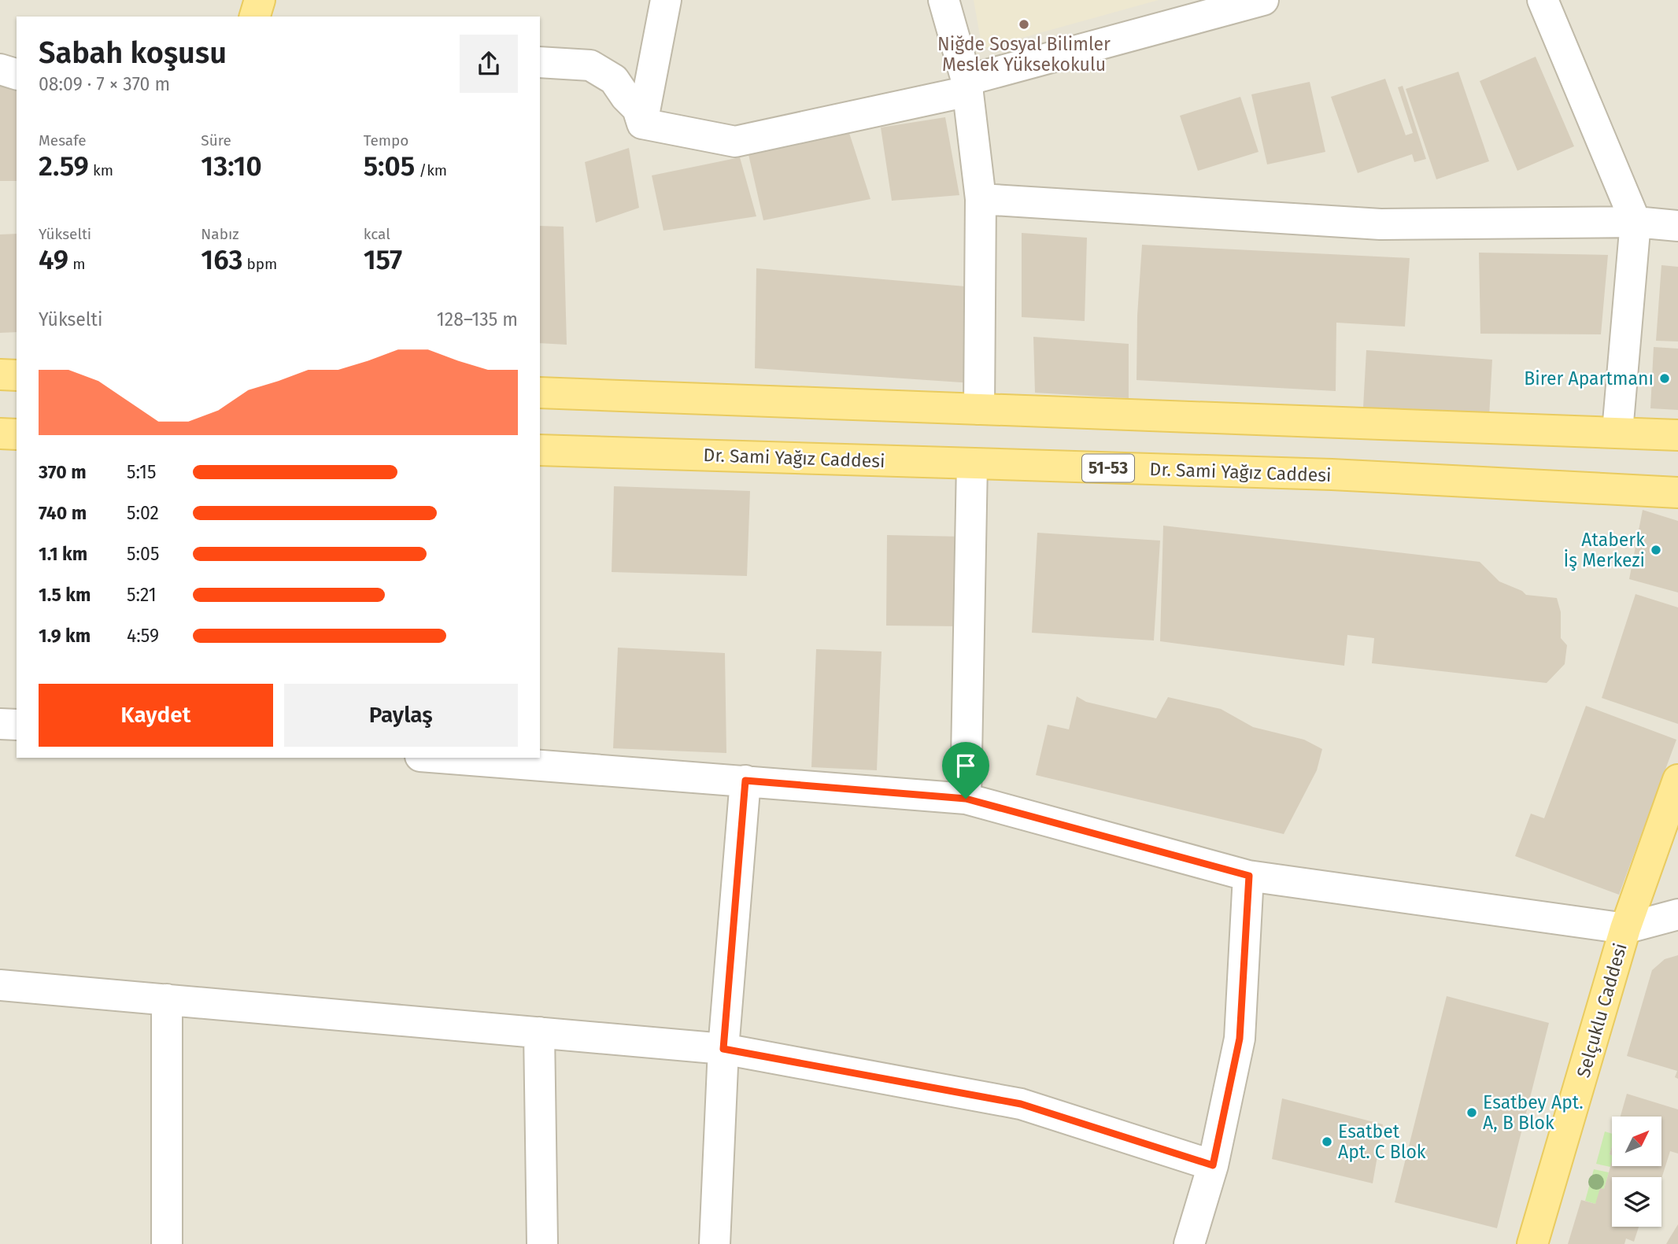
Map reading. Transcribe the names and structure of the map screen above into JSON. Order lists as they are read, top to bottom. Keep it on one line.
{"streets":{"main road":["Dr. Sami Yağız Caddesi","51-53","Selçuklu Caddesi"]},"places":["Niğde Sosyal Bilimler Meslek Yüksekokulu","Birer Apartmanı","Ataberk İş Merkezi","Esatbey Apt. A, B Blok","Esatbet Apt. C Blok"],"north":"top right","page":{"heading":["Sabah koşusu","08:09 · 7 × 370 m"],"stats":[["Mesafe","2.59 km"],["Süre","13:10"],["Tempo","5:05 /km"],["Yükselti","49 m"],["Nabız","163 bpm"],["kcal","157"]],"chart":["Yükselti","128–135 m"],"list":[{"name":"370 m","note":"5:15"},{"name":"740 m","note":"5:02"},{"name":"1.1 km","note":"5:05"},{"name":"1.5 km","note":"5:21"},{"name":"1.9 km","note":"4:59"}],"buttons":["Kaydet","Paylaş"]}}
